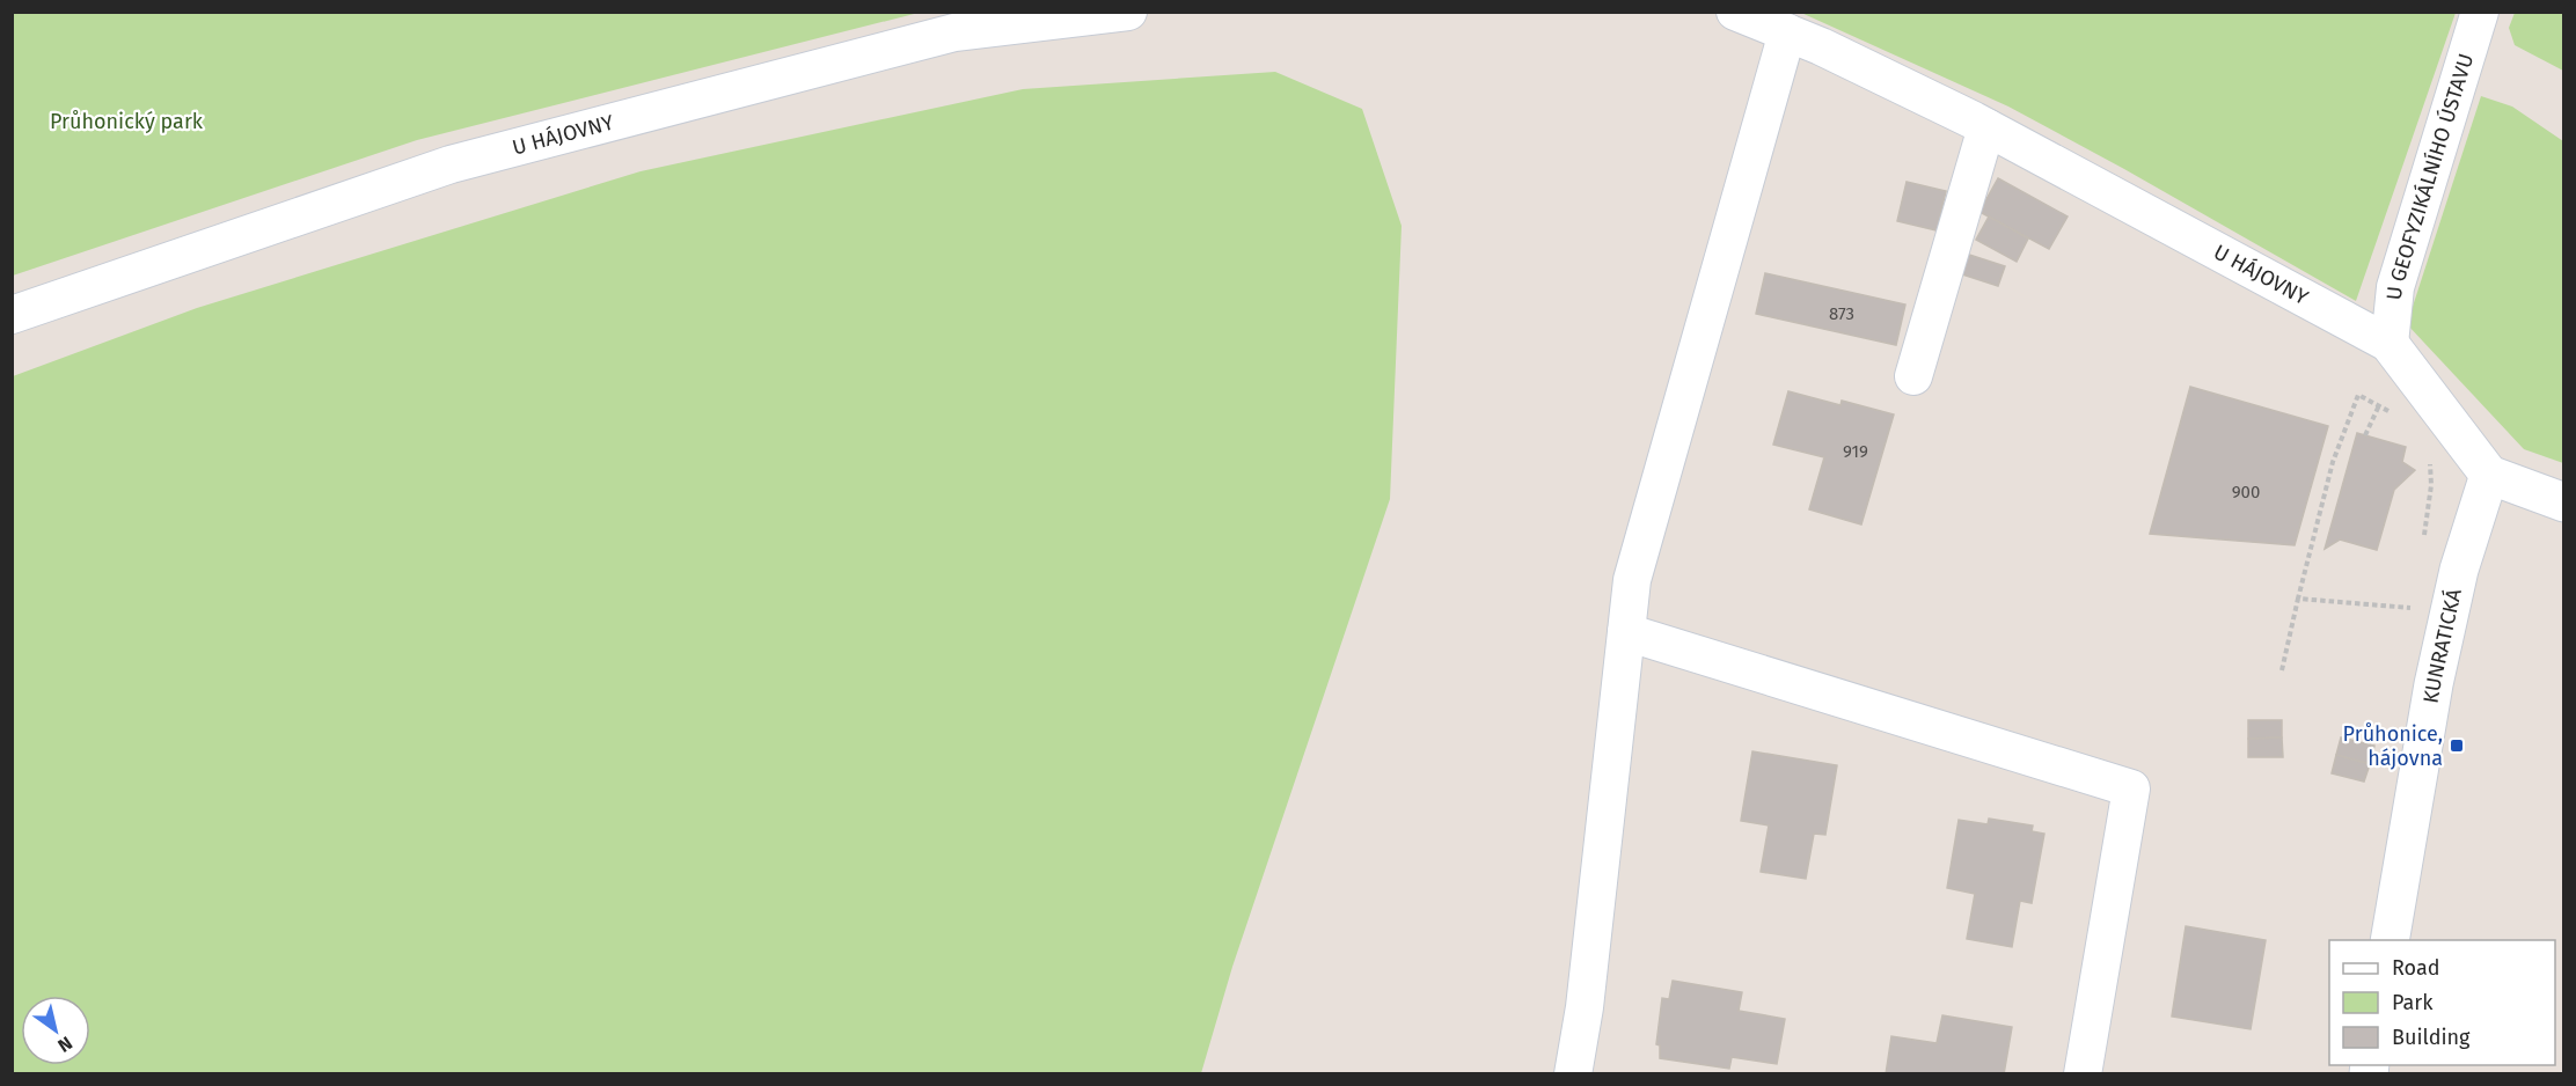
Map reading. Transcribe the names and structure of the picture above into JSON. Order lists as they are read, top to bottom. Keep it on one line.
{"streets":{"street":["U HÁJOVNY","U GEOFYZIKÁLNÍHO ÚSTAVU","KUNRATICKÁ"]},"crossings":[["U HÁJOVNY","U GEOFYZIKÁLNÍHO ÚSTAVU"],["U HÁJOVNY","KUNRATICKÁ"]],"parks":["Průhonický park"],"places":{"transit":["Průhonice, hájovna"]},"house_numbers":["873","919","900"],"legend":["Road","Park","Building"],"north":"bottom right"}
